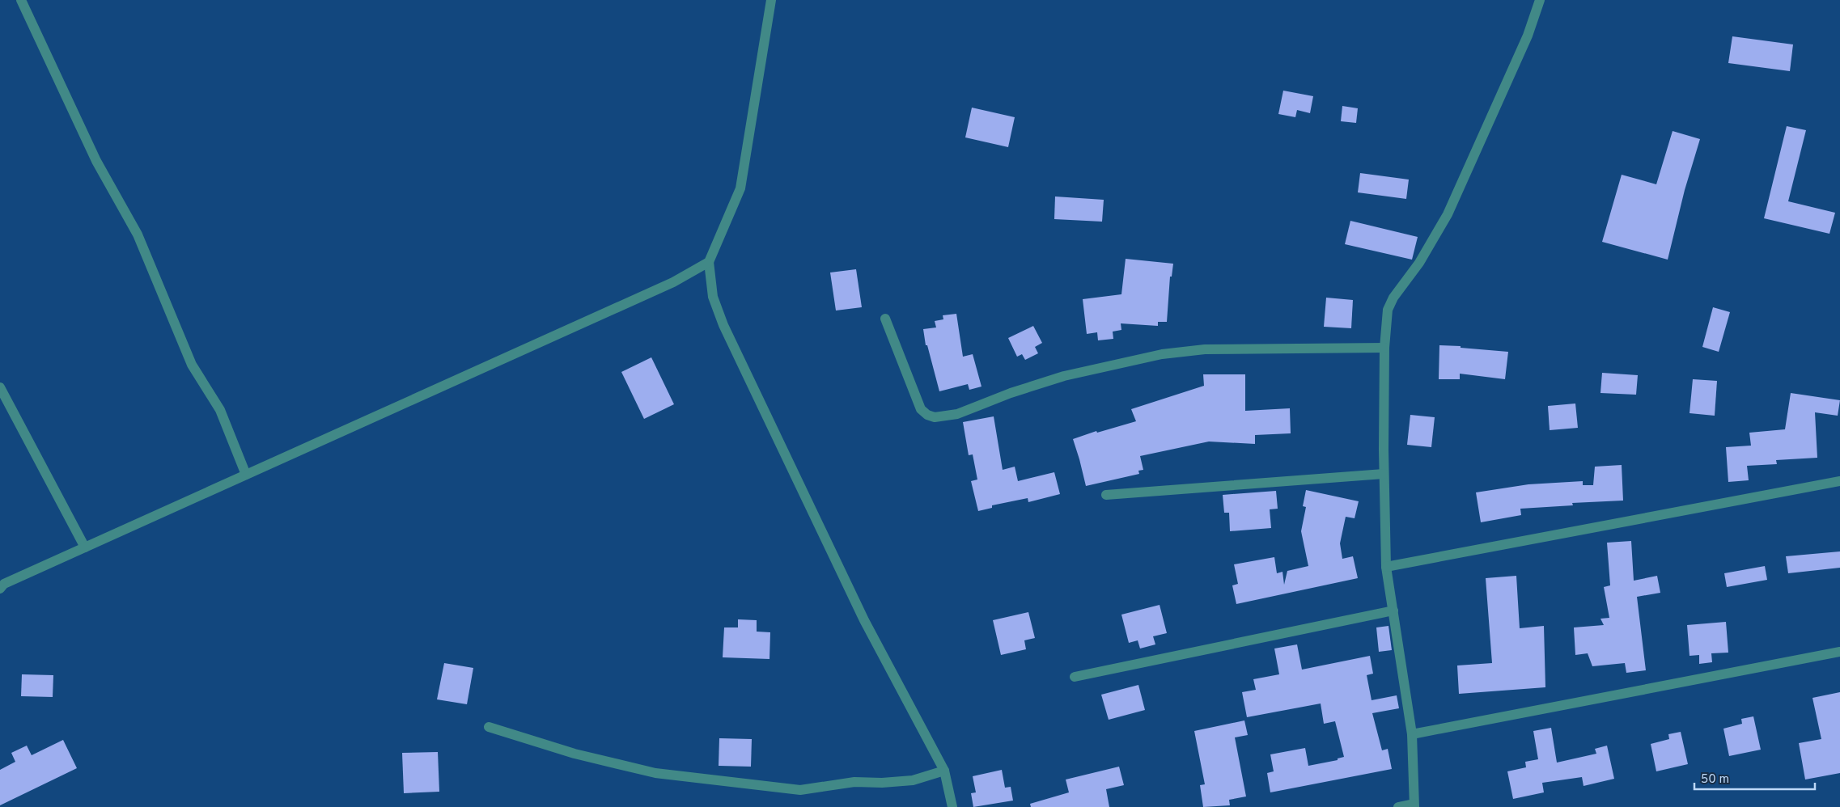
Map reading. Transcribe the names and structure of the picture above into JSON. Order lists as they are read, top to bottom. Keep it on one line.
{"scale_bar":"50 m"}
